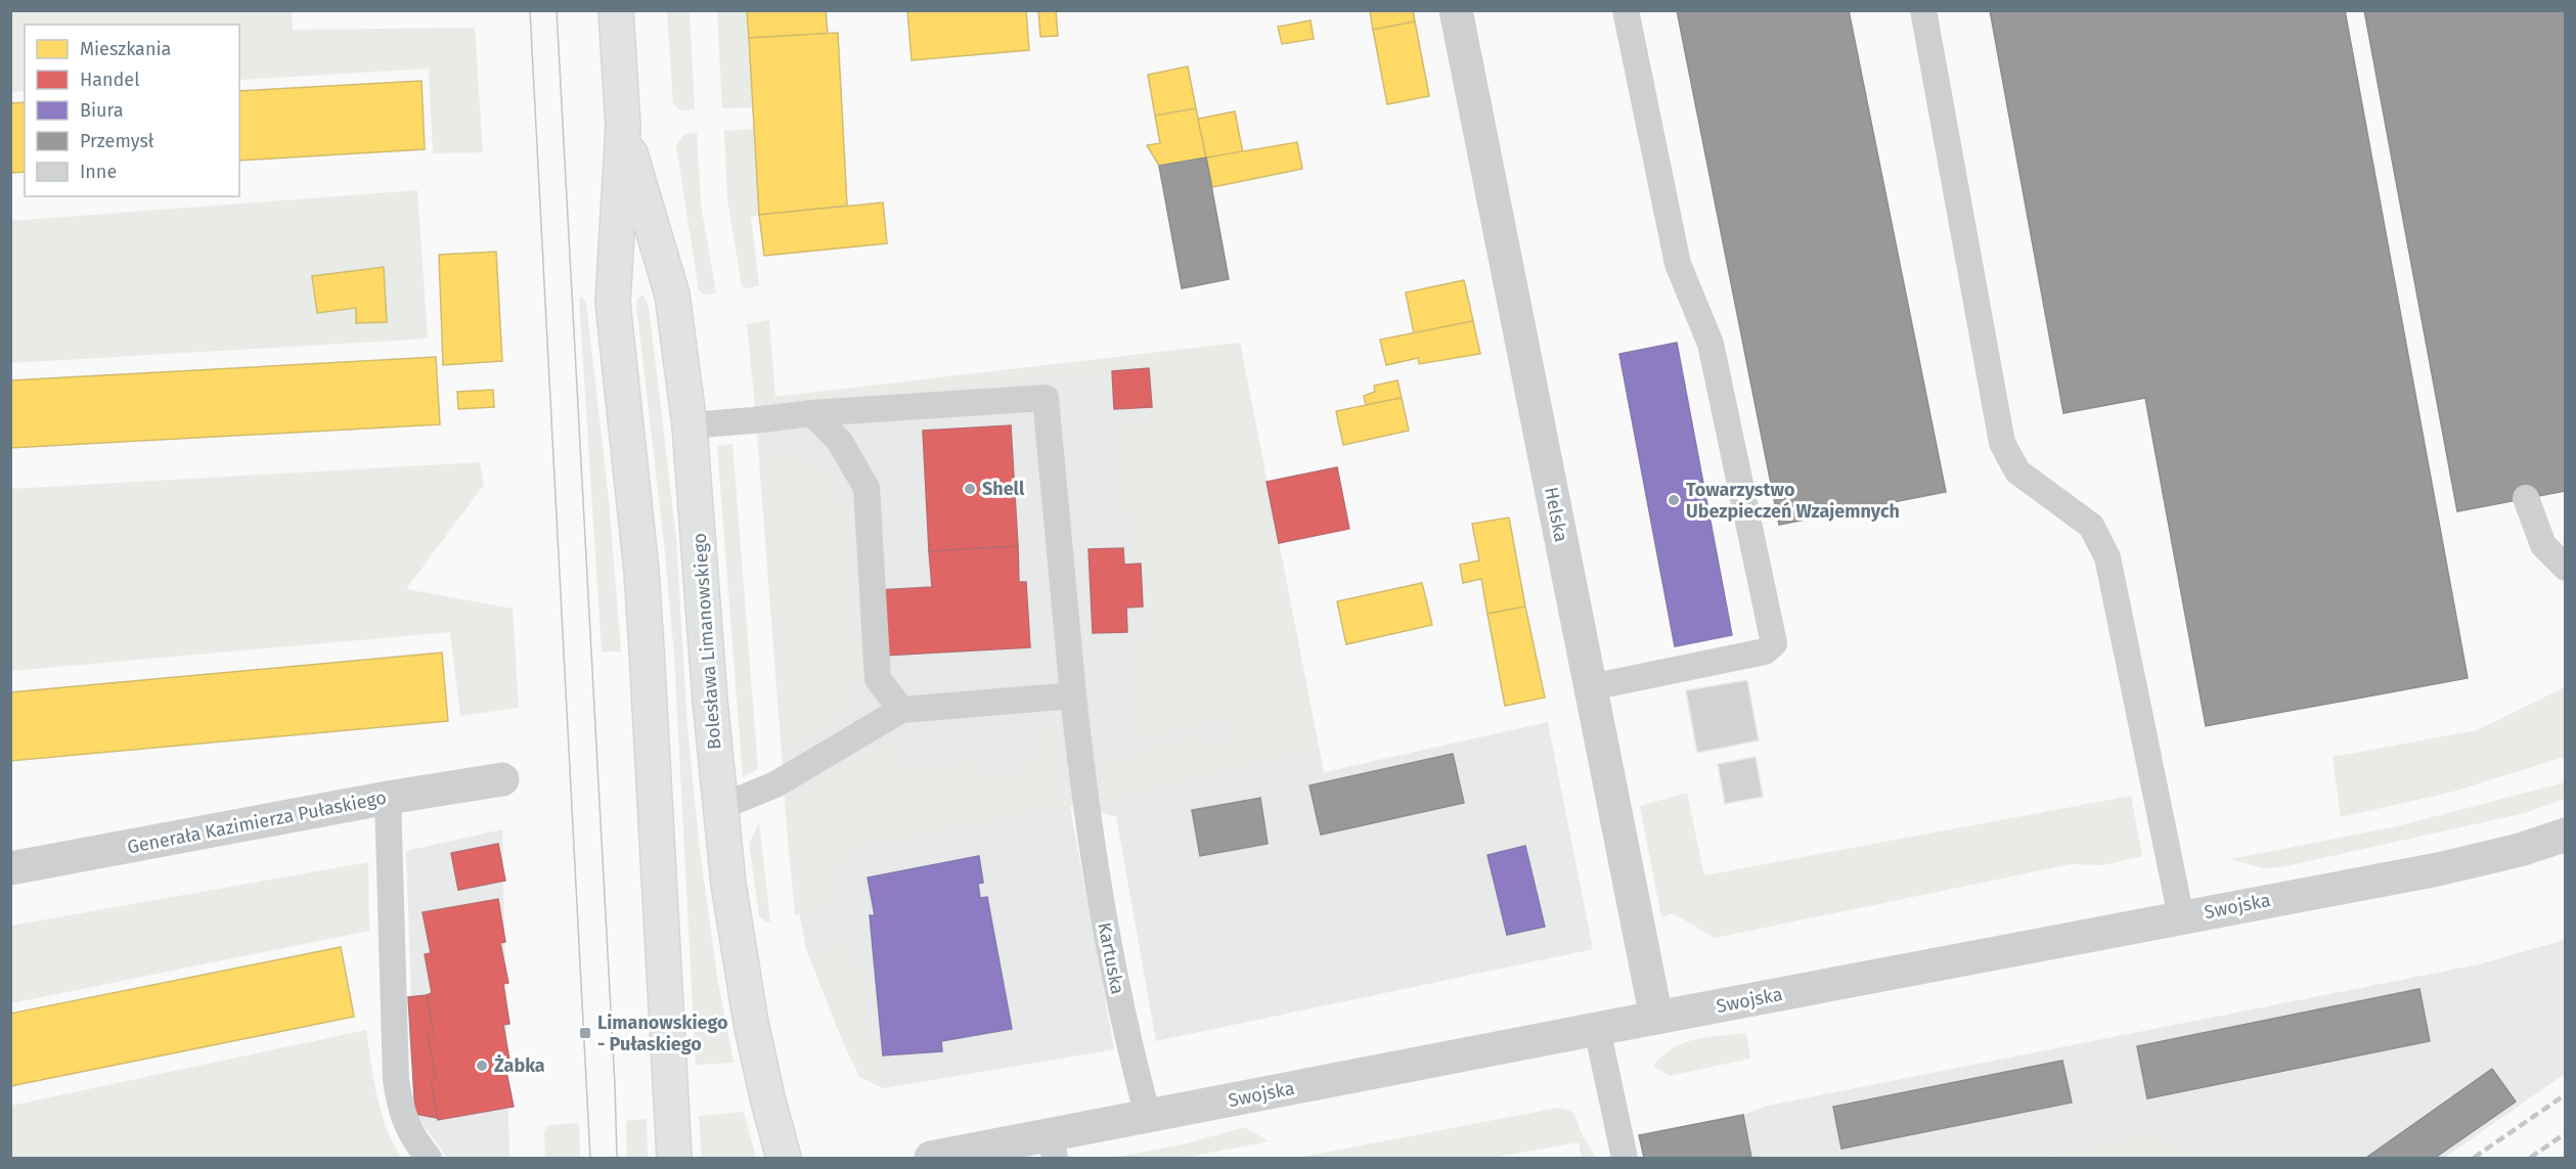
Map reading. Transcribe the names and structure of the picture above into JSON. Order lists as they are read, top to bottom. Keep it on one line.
{"streets":{"main road":["Bolesława Limanowskiego"],"street":["Helska","Generała Kazimierza Pułaskiego","Swojska"],"lane":["Kartuska"]},"crossings":[["Helska","Swojska"],["Swojska","Kartuska"]],"places":{"other":["Shell","Towarzystwo Ubezpieczeń Wzajemnych","Żabka"],"transit":["Limanowskiego - Pułaskiego"]},"legend":["Mieszkania","Handel","Biura","Przemysł","Inne"]}
